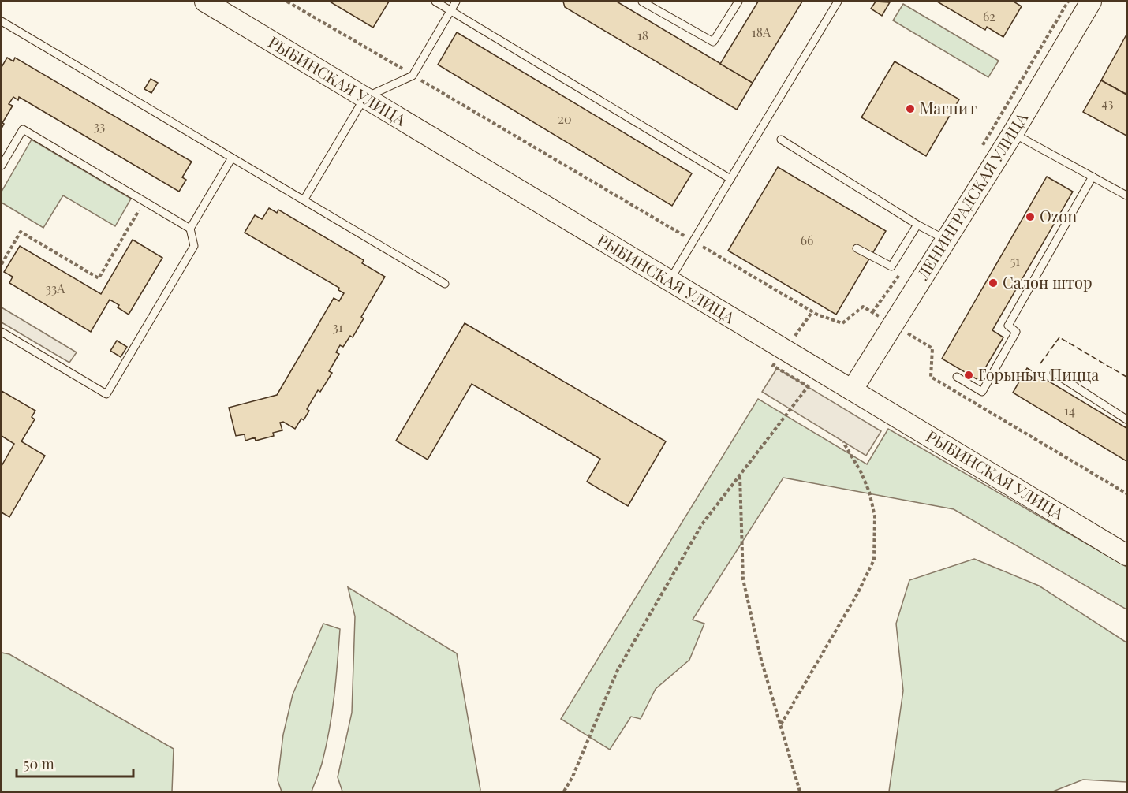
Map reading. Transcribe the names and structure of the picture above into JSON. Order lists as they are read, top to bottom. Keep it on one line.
{"streets":{"main road":["РЫБИНСКАЯ УЛИЦА","ЛЕНИНГРАДСКАЯ УЛИЦА"]},"crossings":[["РЫБИНСКАЯ УЛИЦА","ЛЕНИНГРАДСКАЯ УЛИЦА"]],"places":["Магнит","Ozon","Салон штор","Горыныч Пицца"],"house_numbers":["62","18А","18","43","20","33","66","51","33А","31","14"],"scale_bar":"50 m"}
